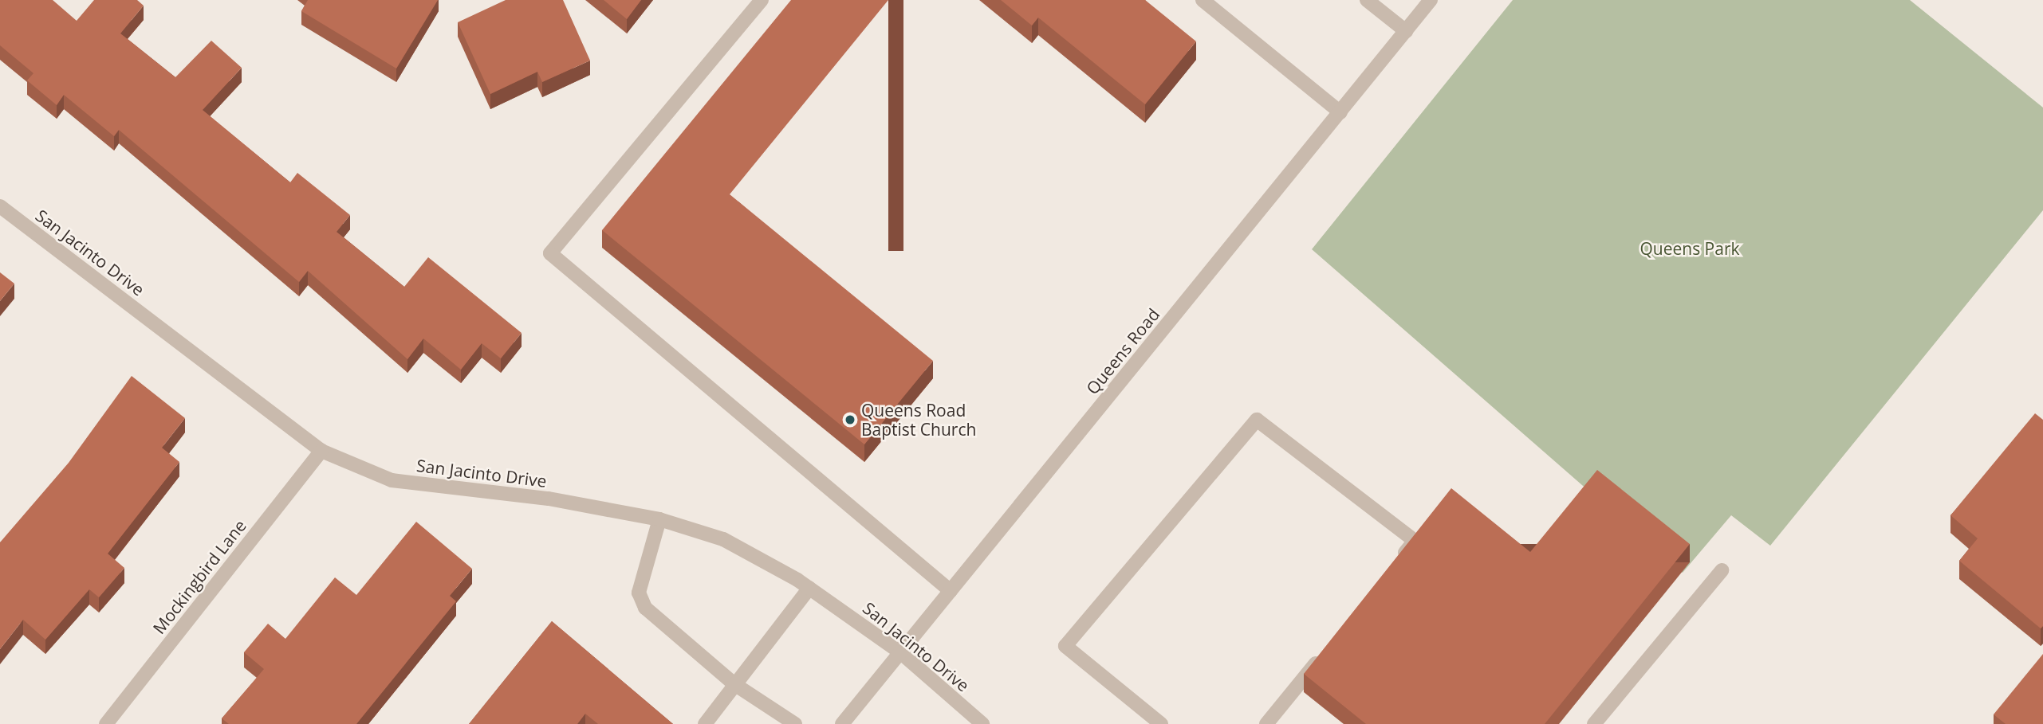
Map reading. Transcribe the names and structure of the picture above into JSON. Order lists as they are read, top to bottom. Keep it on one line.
{"streets":{"street":["San Jacinto Drive","Queens Road","Mockingbird Lane"]},"crossings":[["San Jacinto Drive","Queens Road"],["San Jacinto Drive","Mockingbird Lane"]],"parks":["Queens Park"],"places":["Queens Road Baptist Church"]}
